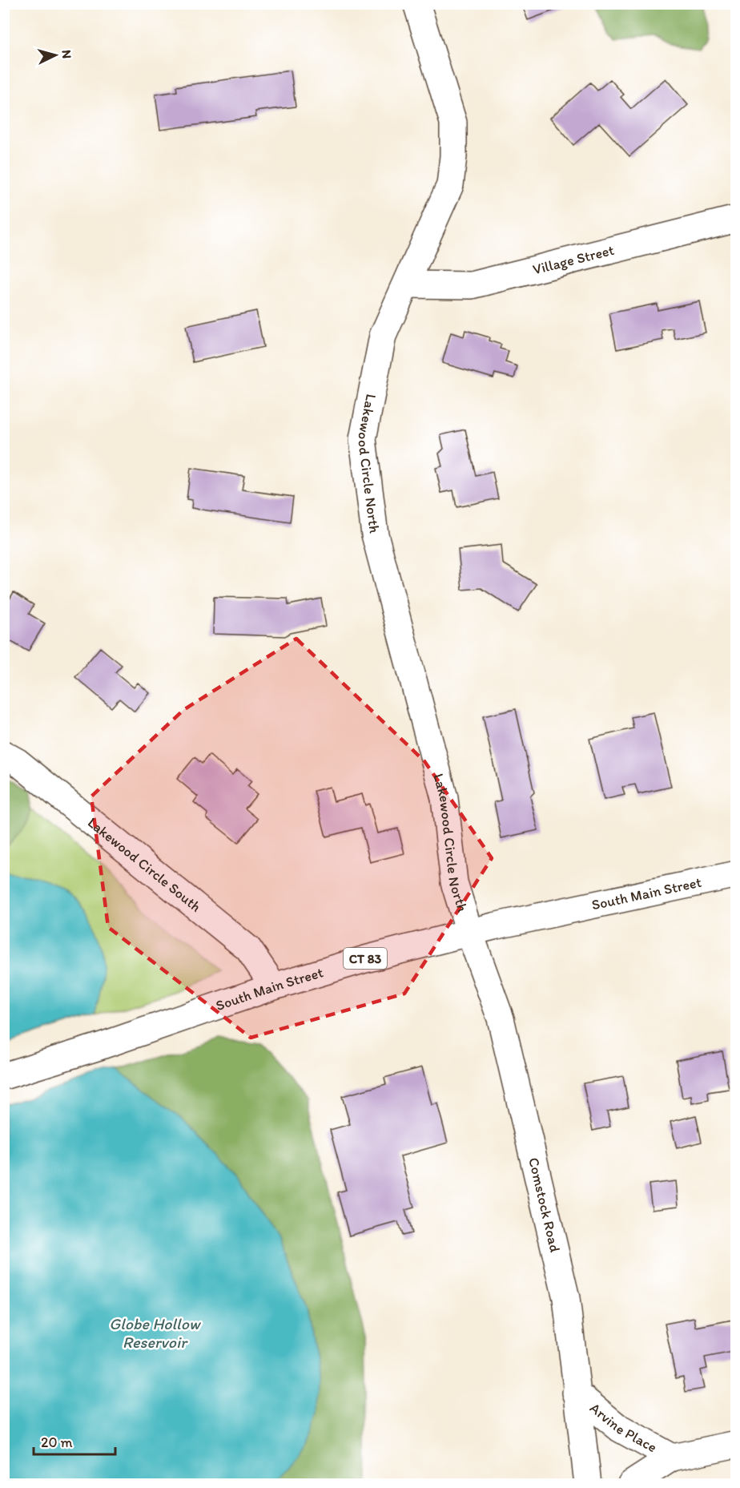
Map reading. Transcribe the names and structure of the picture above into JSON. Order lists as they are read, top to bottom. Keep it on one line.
{"streets":{"street":["Village Street","Lakewood Circle North","Lakewood Circle South","South Main Street","CT 83","Comstock Road","Arvine Place"]},"crossings":[["Village Street","Lakewood Circle North"],["Lakewood Circle North","South Main Street"],["Lakewood Circle North","Comstock Road"],["Lakewood Circle South","South Main Street"],["South Main Street","Comstock Road"],["Comstock Road","Arvine Place"]],"water":["Globe Hollow Reservoir"],"scale_bar":"20 m","north":"right"}
